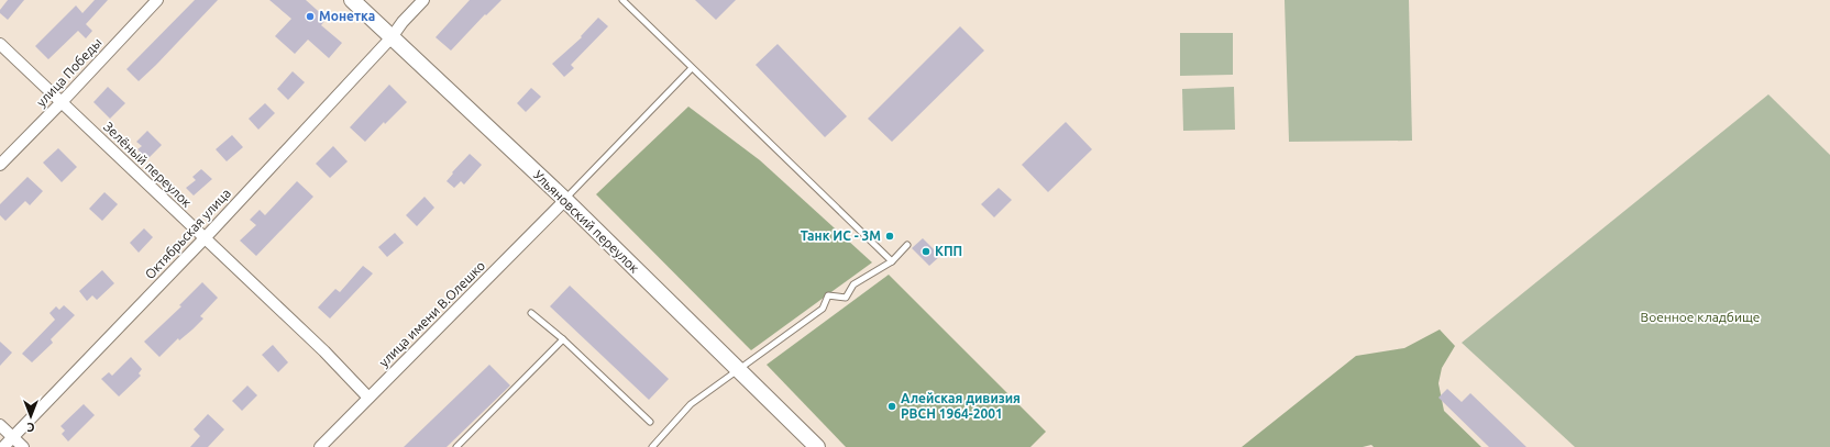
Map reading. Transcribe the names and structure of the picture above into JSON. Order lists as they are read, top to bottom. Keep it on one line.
{"streets":{"main road":["Ульяновский переулок"],"street":["улица Победы","Зелёный переулок","Октябрьская улица","улица имени В.Олешко"]},"crossings":[["улица Победы","Зелёный переулок"],["Зелёный переулок","Октябрьская улица"],["Зелёный переулок","улица имени В.Олешко"],["Ульяновский переулок","Октябрьская улица"],["Ульяновский переулок","улица имени В.Олешко"]],"parks":["Военное кладбище"],"places":["Монетка","Танк ИС - 3М","КПП","Алейская дивизия РВСН 1964-2001"],"north":"bottom"}
